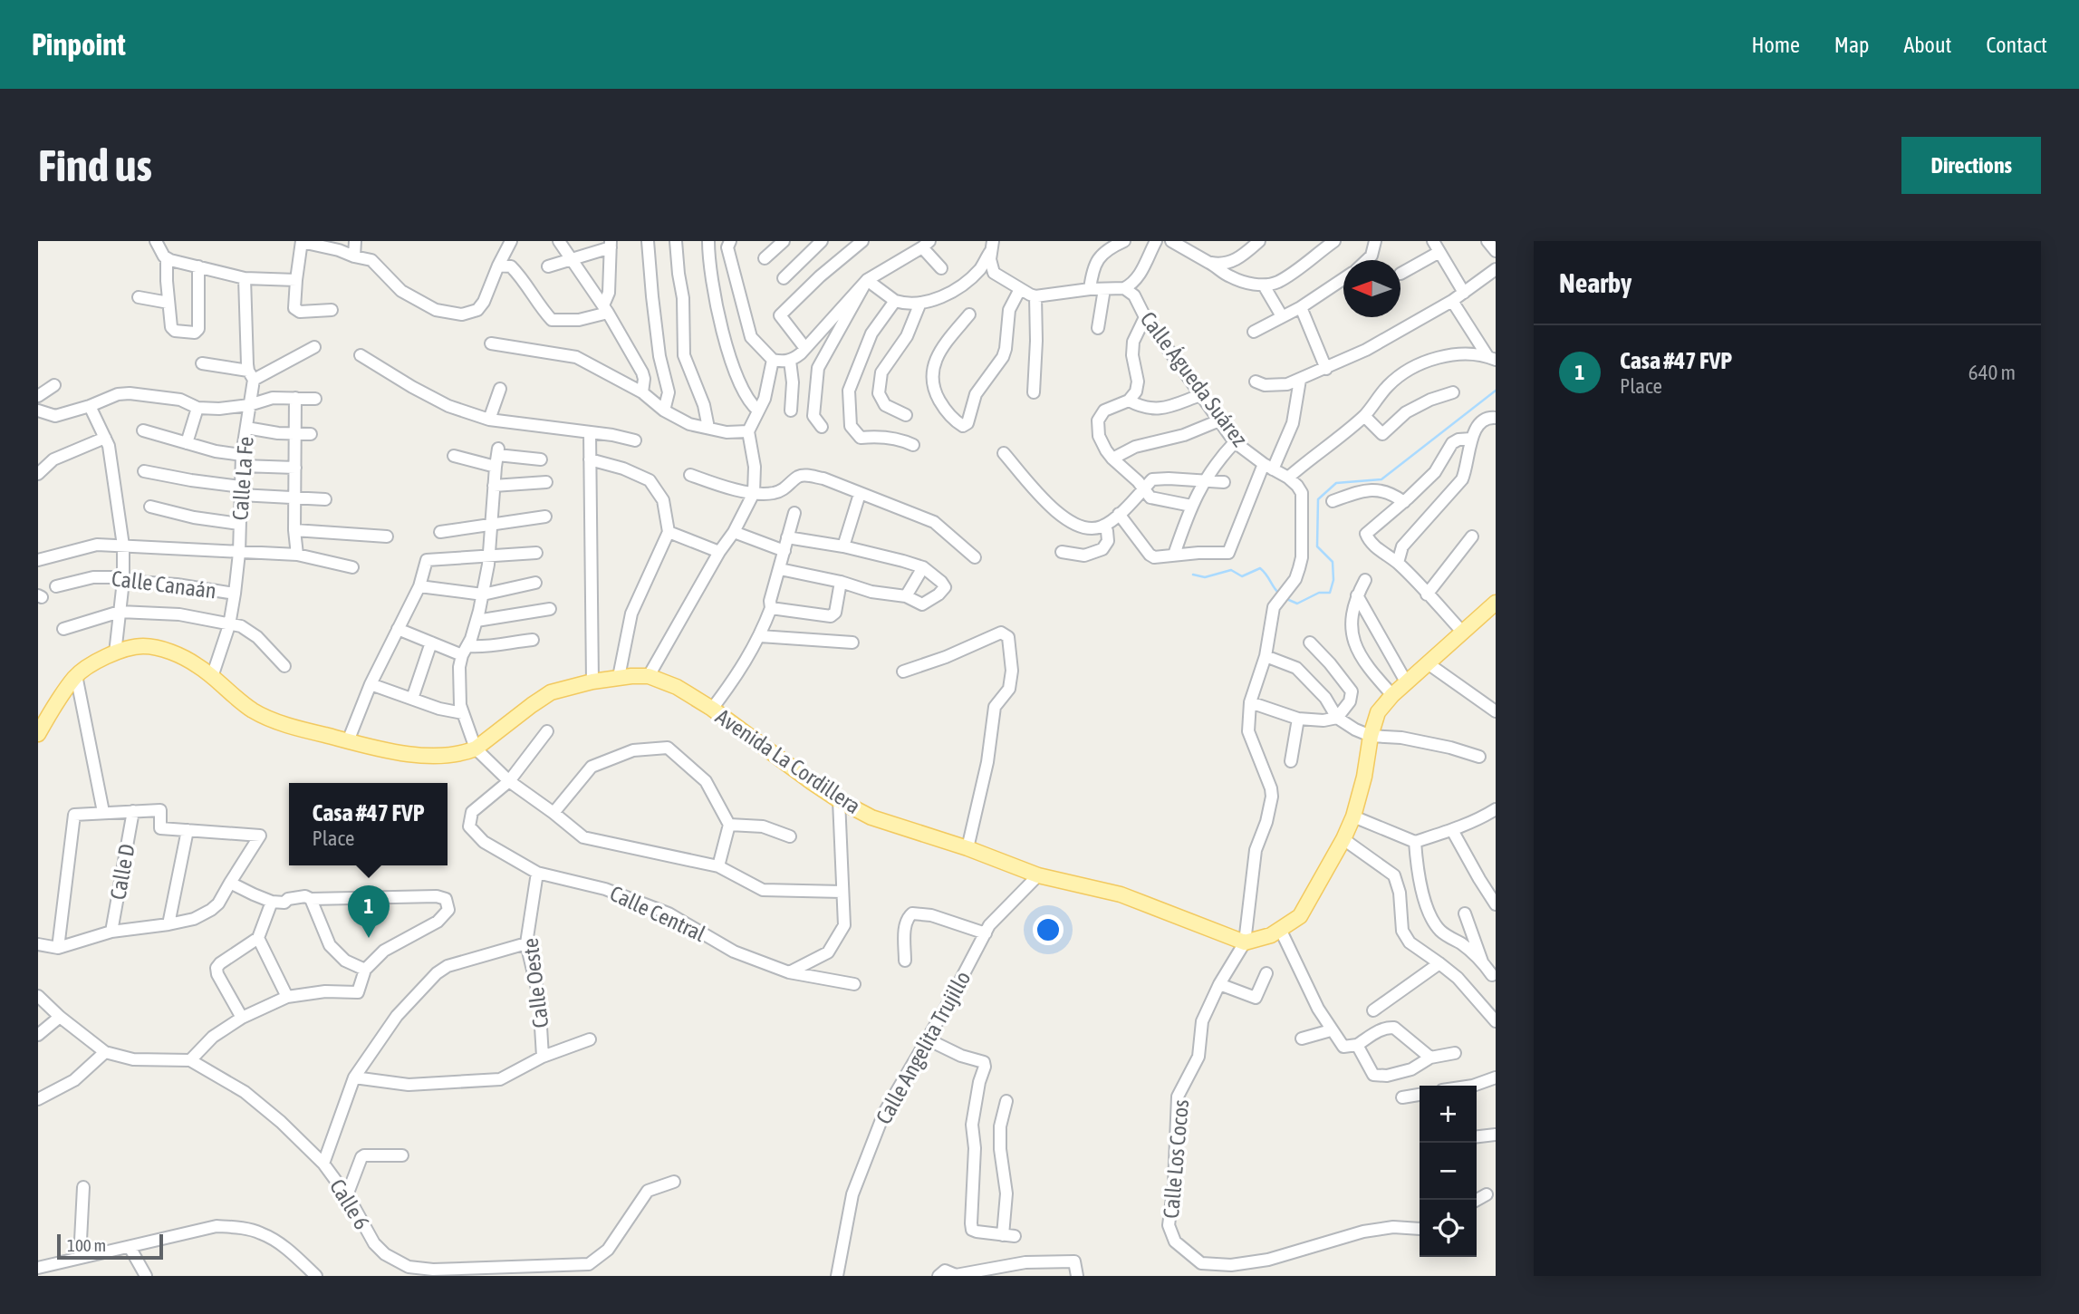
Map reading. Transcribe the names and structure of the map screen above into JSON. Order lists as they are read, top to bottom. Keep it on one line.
{"streets":{"main road":["Avenida La Cordillera"],"street":["Calle Águeda Suárez","Calle La Fe","Calle Canaán","Calle D","Calle Central","Calle Oeste","Calle Angelita Trujillo","Calle Los Cocos","Calle 6"]},"crossings":[["Calle La Fe","Calle Canaán"],["Calle La Fe","Avenida La Cordillera"],["Avenida La Cordillera","Calle Angelita Trujillo"],["Avenida La Cordillera","Calle Los Cocos"],["Calle Central","Calle Oeste"]],"scale_bar":"100 m","north":"left","page":{"header":"Pinpoint","nav":["Home","Map","About","Contact"],"buttons":"Directions","title":"Find us","heading":"Nearby","list":[{"mark":"1","name":"Casa #47 FVP","note":"Place","value":"640 m"}],"popup":["Casa #47 FVP","Place"],"pins":"1","map_buttons":["+","−"],"scale":"100 m"}}
